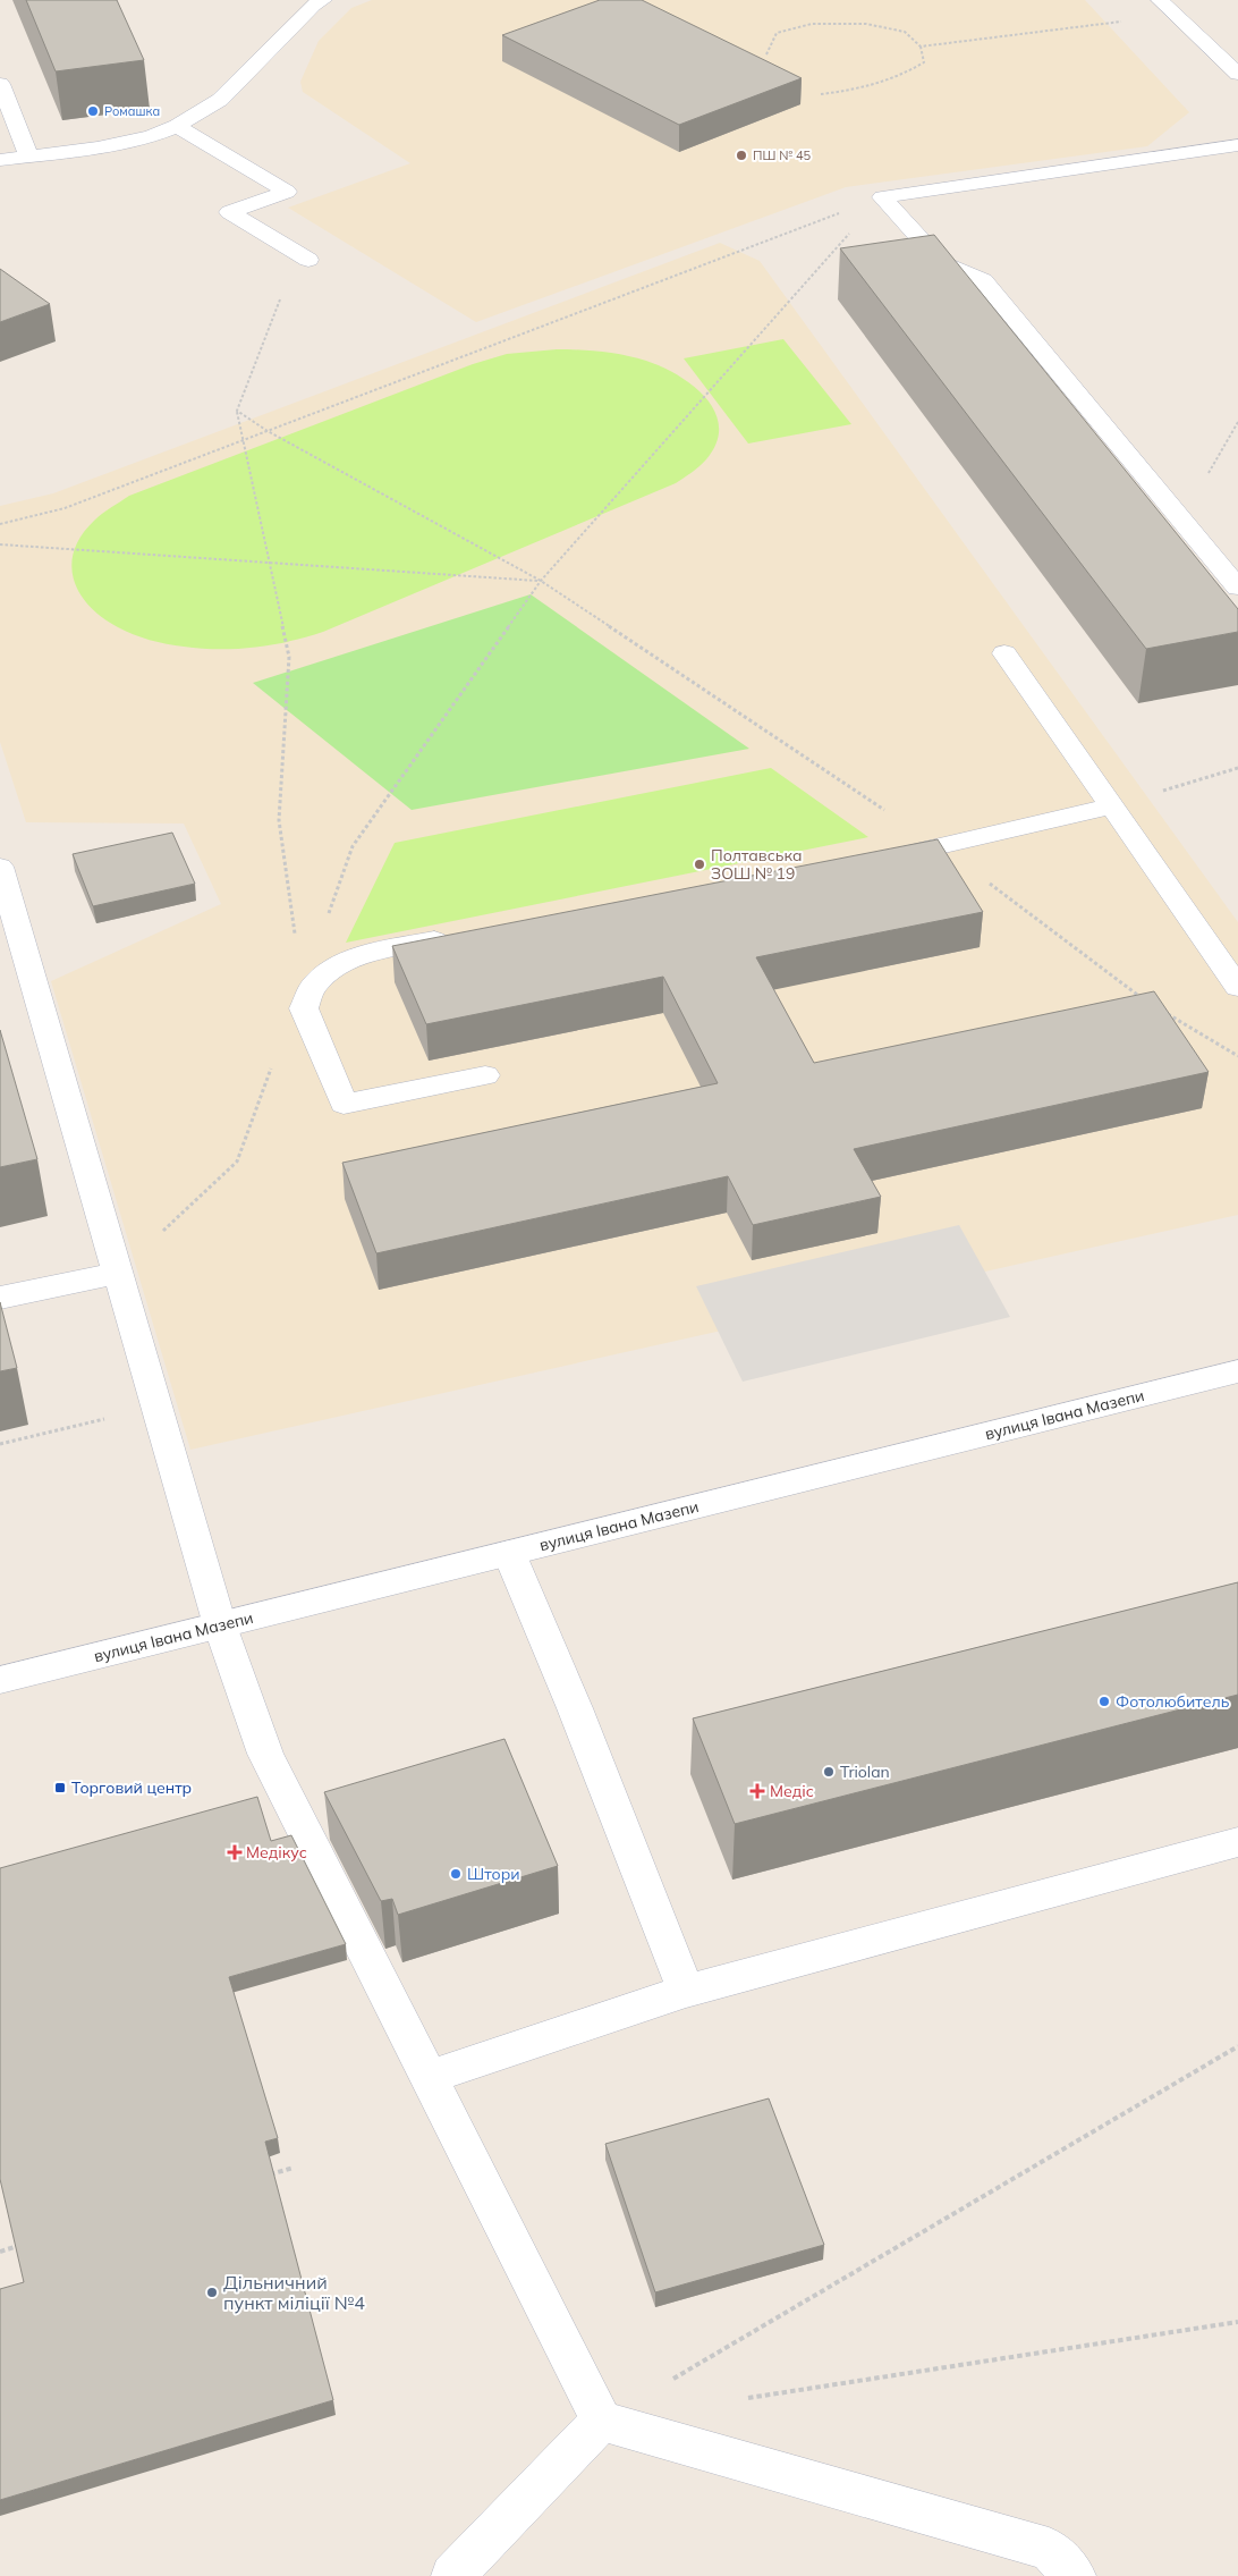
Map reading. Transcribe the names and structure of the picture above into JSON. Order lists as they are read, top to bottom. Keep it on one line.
{"streets":{"main road":["вулиця Івана Мазепи"]},"places":{"other":["Ромашка","ПШ № 45","Полтавська ЗОШ № 19","Фотолюбитель","Triolan","Штори","Дільничний пункт міліції №4"],"transit":["Торговий центр"],"health":["Медіс","Медікус"]}}
